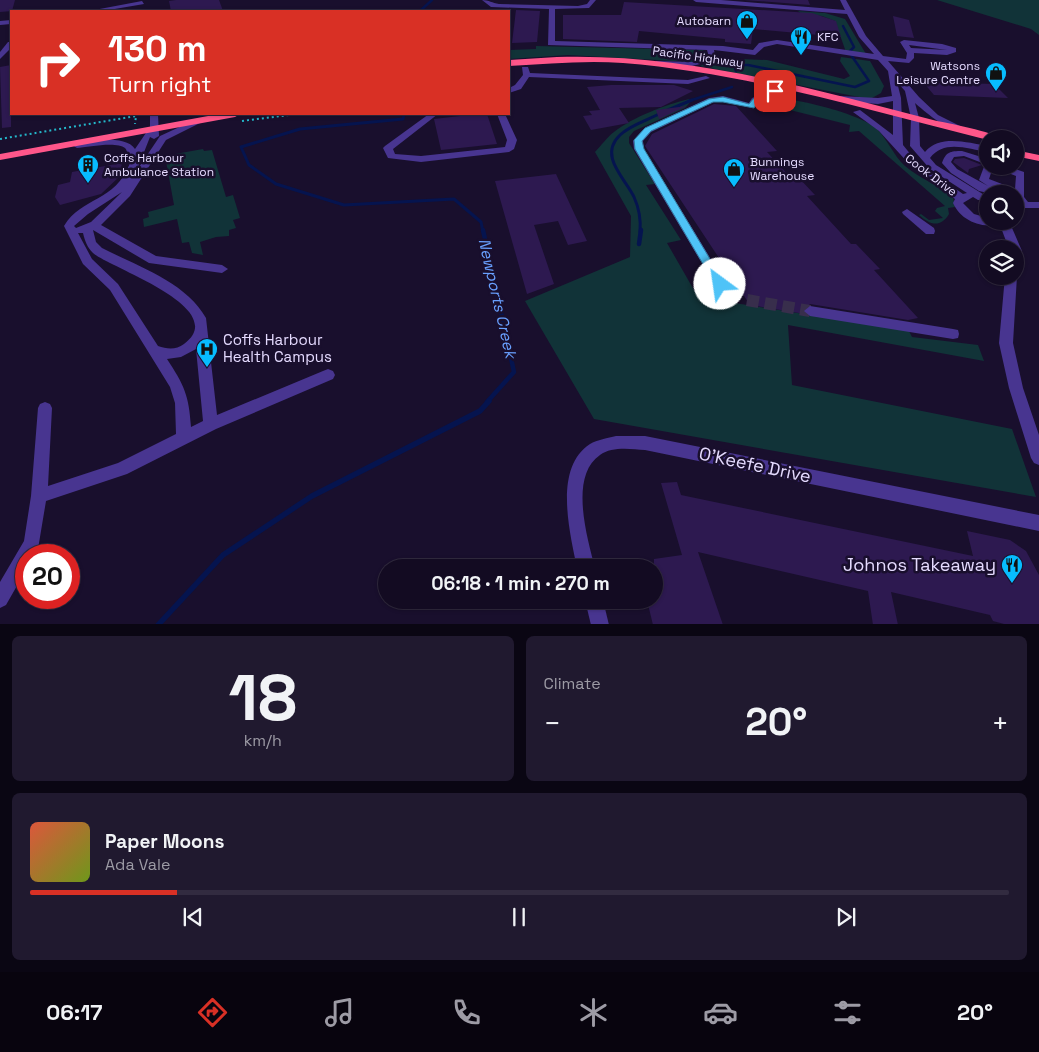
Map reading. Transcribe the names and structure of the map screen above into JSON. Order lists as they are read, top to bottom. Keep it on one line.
{"streets":{"highway":["Pacific Highway"],"street":["Cook Drive","O'Keefe Drive"]},"crossings":[["Pacific Highway","Cook Drive"]],"water":["Newports Creek"],"places":{"shop":["Autobarn","Watsons Leisure Centre","Bunnings Warehouse"],"restaurant":["KFC","Johnos Takeaway"],"building":["Coffs Harbour Ambulance Station"],"hospital":["Coffs Harbour Health Campus"]},"page":{"turn":["130 m","Turn right"],"limit":"20","trip":"06:18 · 1 min · 270 m","tile":[["18","km/h"],"Climate"],"heat":["−","20°","+"],"song":["Paper Moons","Ada Vale"],"tabs":["06:17","20°"]}}
